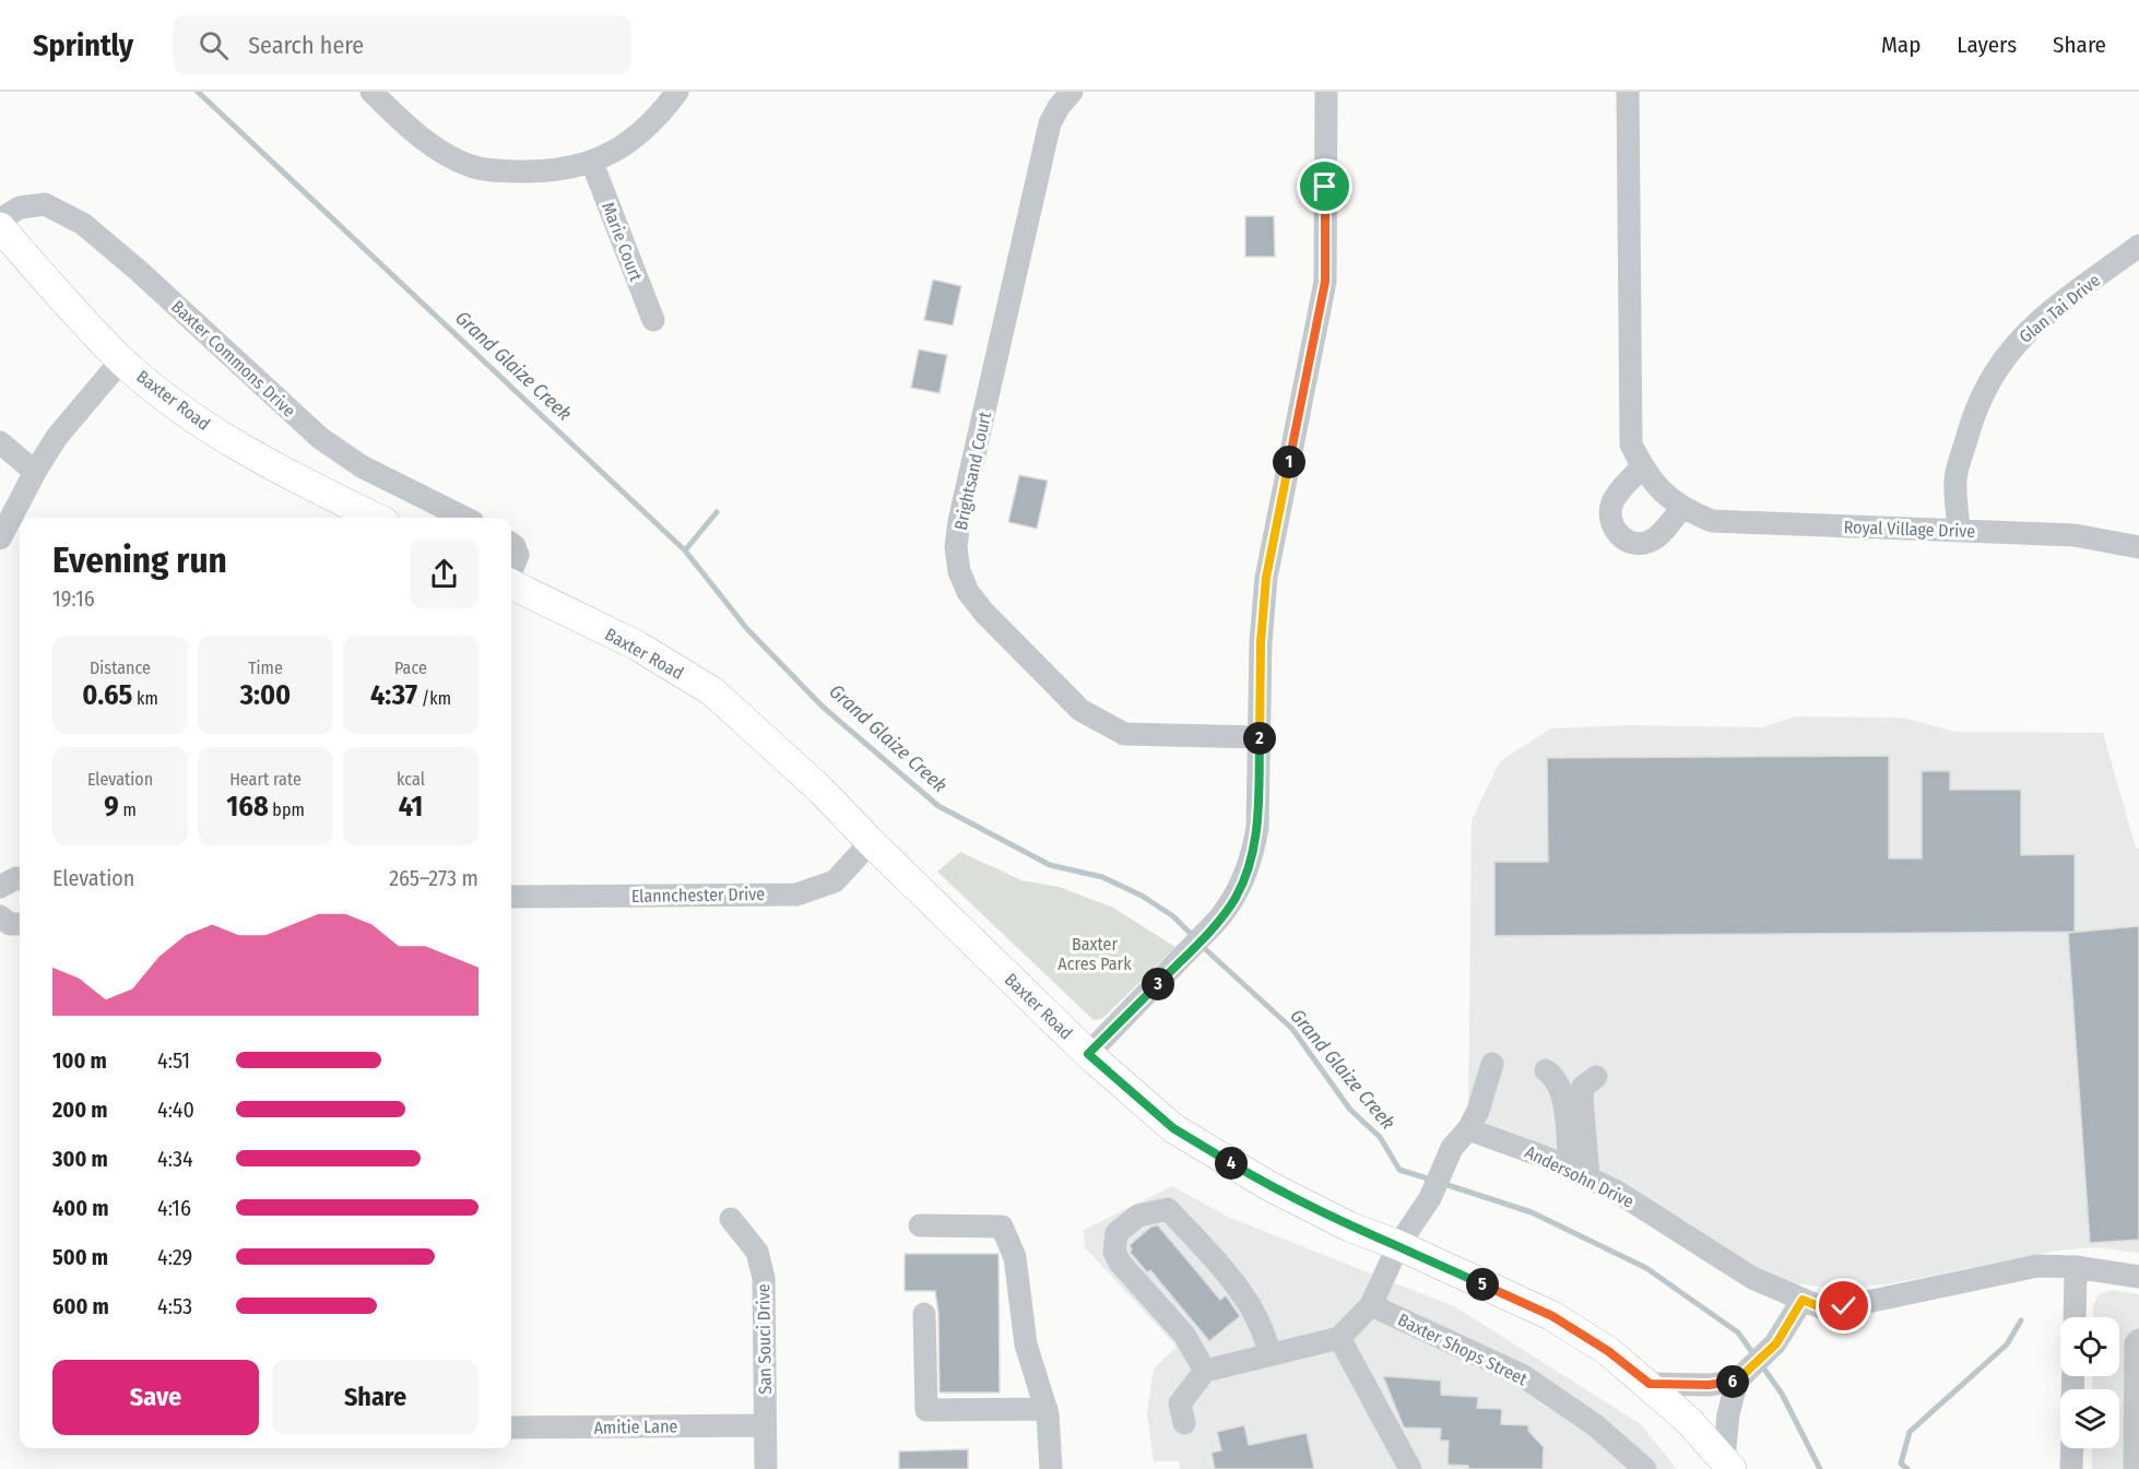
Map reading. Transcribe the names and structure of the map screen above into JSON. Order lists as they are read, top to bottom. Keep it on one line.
{"streets":{"main road":["Baxter Road"],"street":["Marie Court","Glan Tai Drive","Baxter Commons Drive","Brightsand Court","Royal Village Drive","Elannchester Drive","Andersohn Drive","San Souci Drive","Baxter Shops Street","Amitie Lane"]},"crossings":[["Glan Tai Drive","Royal Village Drive"],["Baxter Road","Elannchester Drive"],["San Souci Drive","Amitie Lane"]],"water":["Grand Glaize Creek"],"parks":["Baxter Acres Park"],"page":{"header":"Sprintly","search":"Search here","nav":["Map","Layers","Share"],"pins":["1","2","3","4","5","6"],"heading":["Evening run","19:16"],"stats":[["Distance","0.65 km"],["Time","3:00"],["Pace","4:37 /km"],["Elevation","9 m"],["Heart rate","168 bpm"],["kcal","41"]],"chart":["Elevation","265–273 m"],"list":[{"name":"100 m","note":"4:51"},{"name":"200 m","note":"4:40"},{"name":"300 m","note":"4:34"},{"name":"400 m","note":"4:16"},{"name":"500 m","note":"4:29"},{"name":"600 m","note":"4:53"}],"buttons":["Save","Share"]}}
